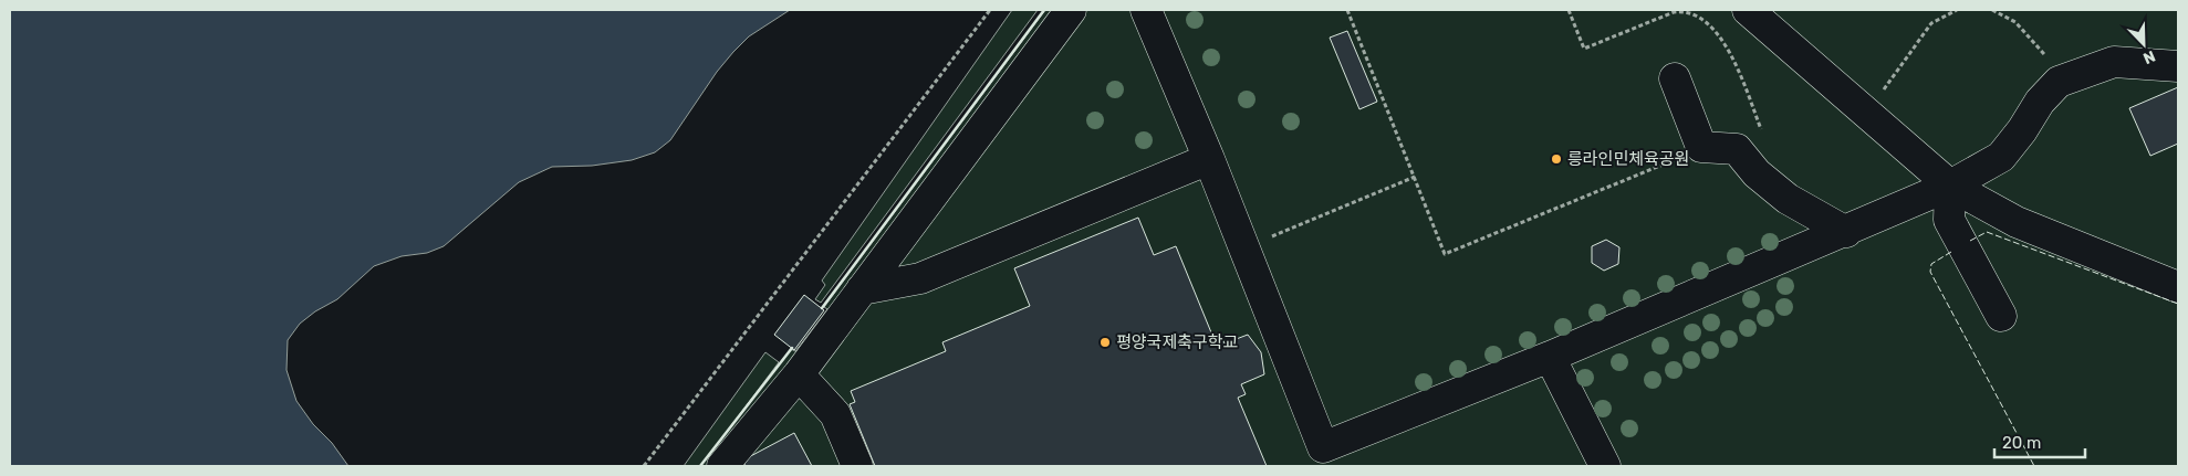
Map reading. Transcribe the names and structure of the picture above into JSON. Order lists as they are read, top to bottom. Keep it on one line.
{"places":["릉라인민체육공원","평양국제축구학교"],"scale_bar":"20 m","north":"bottom right"}
